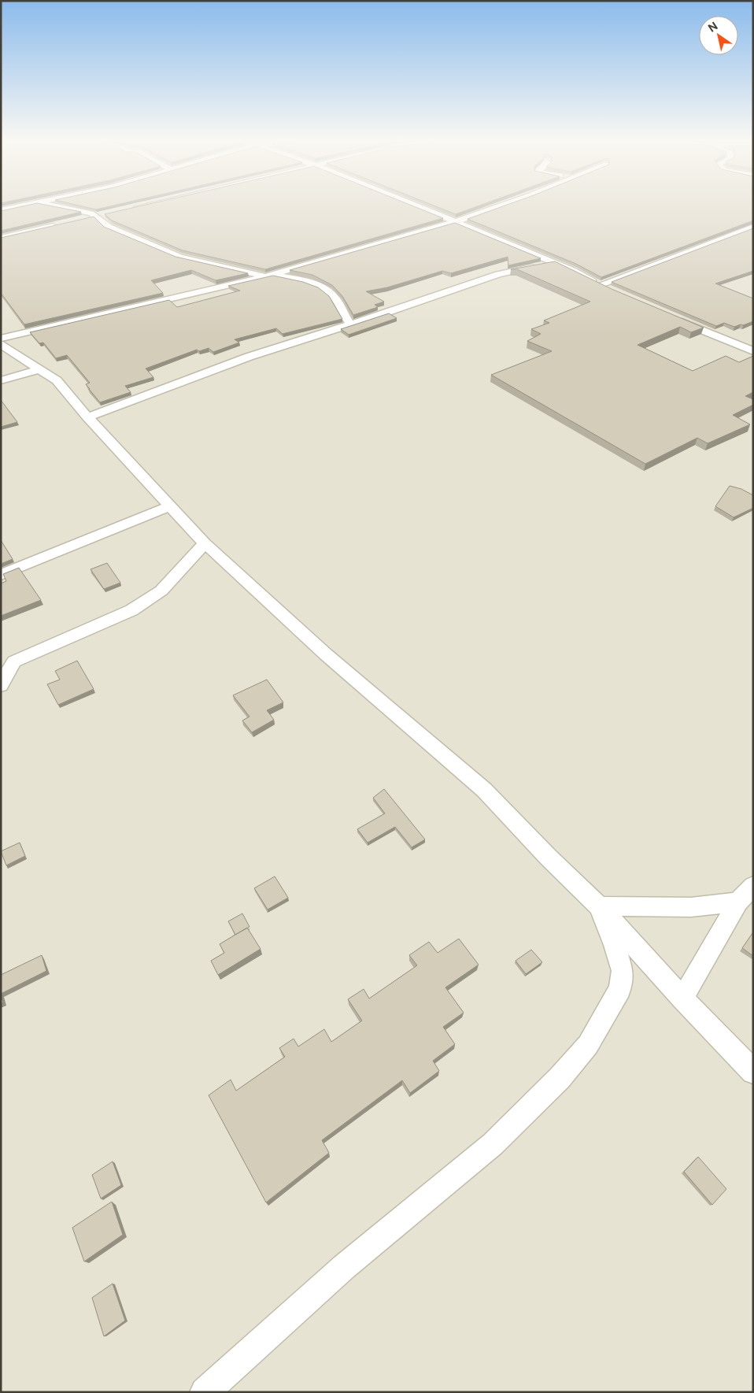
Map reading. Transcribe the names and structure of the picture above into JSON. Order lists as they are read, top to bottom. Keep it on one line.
{"north":"top left"}
